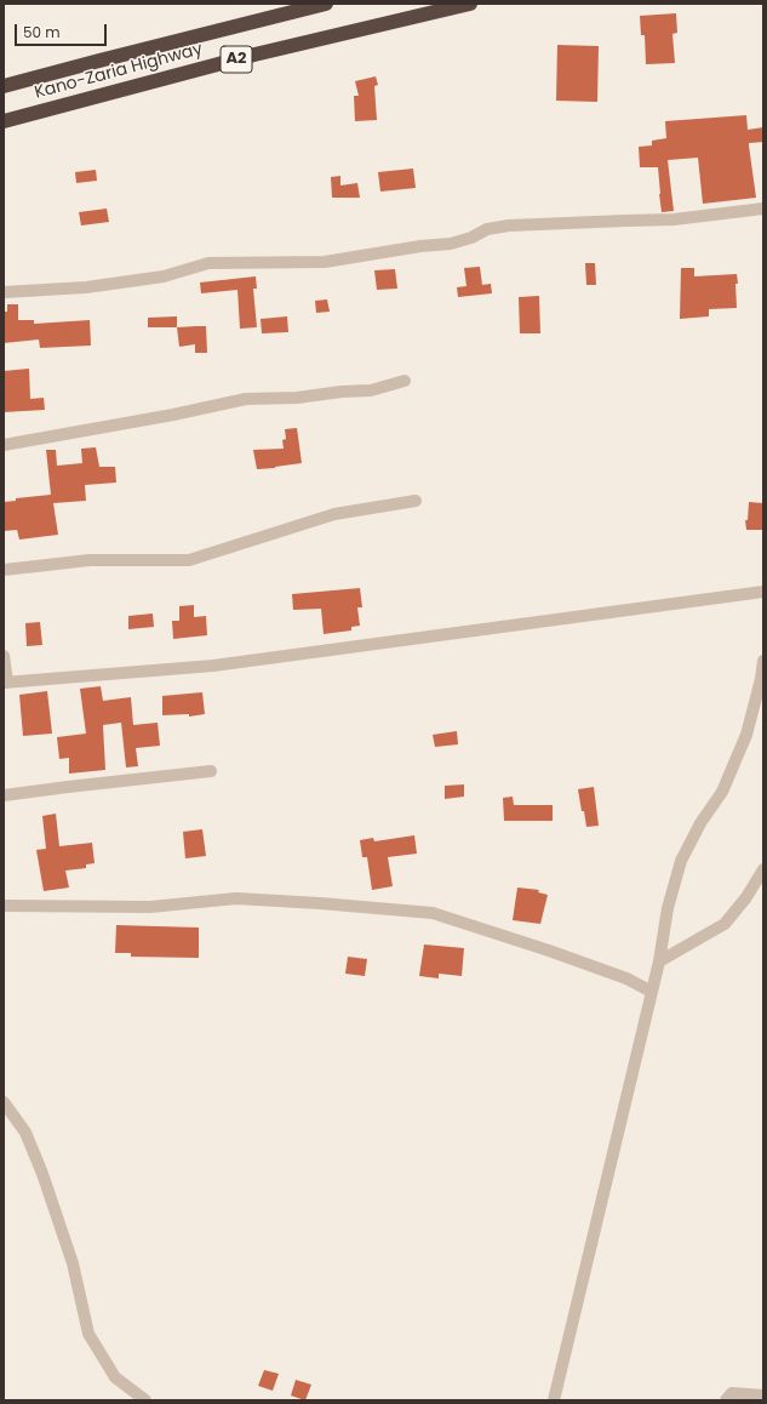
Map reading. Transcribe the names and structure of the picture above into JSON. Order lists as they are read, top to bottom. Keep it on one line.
{"streets":{"highway":["A2","Kano-Zaria Highway"]},"scale_bar":"50 m"}
